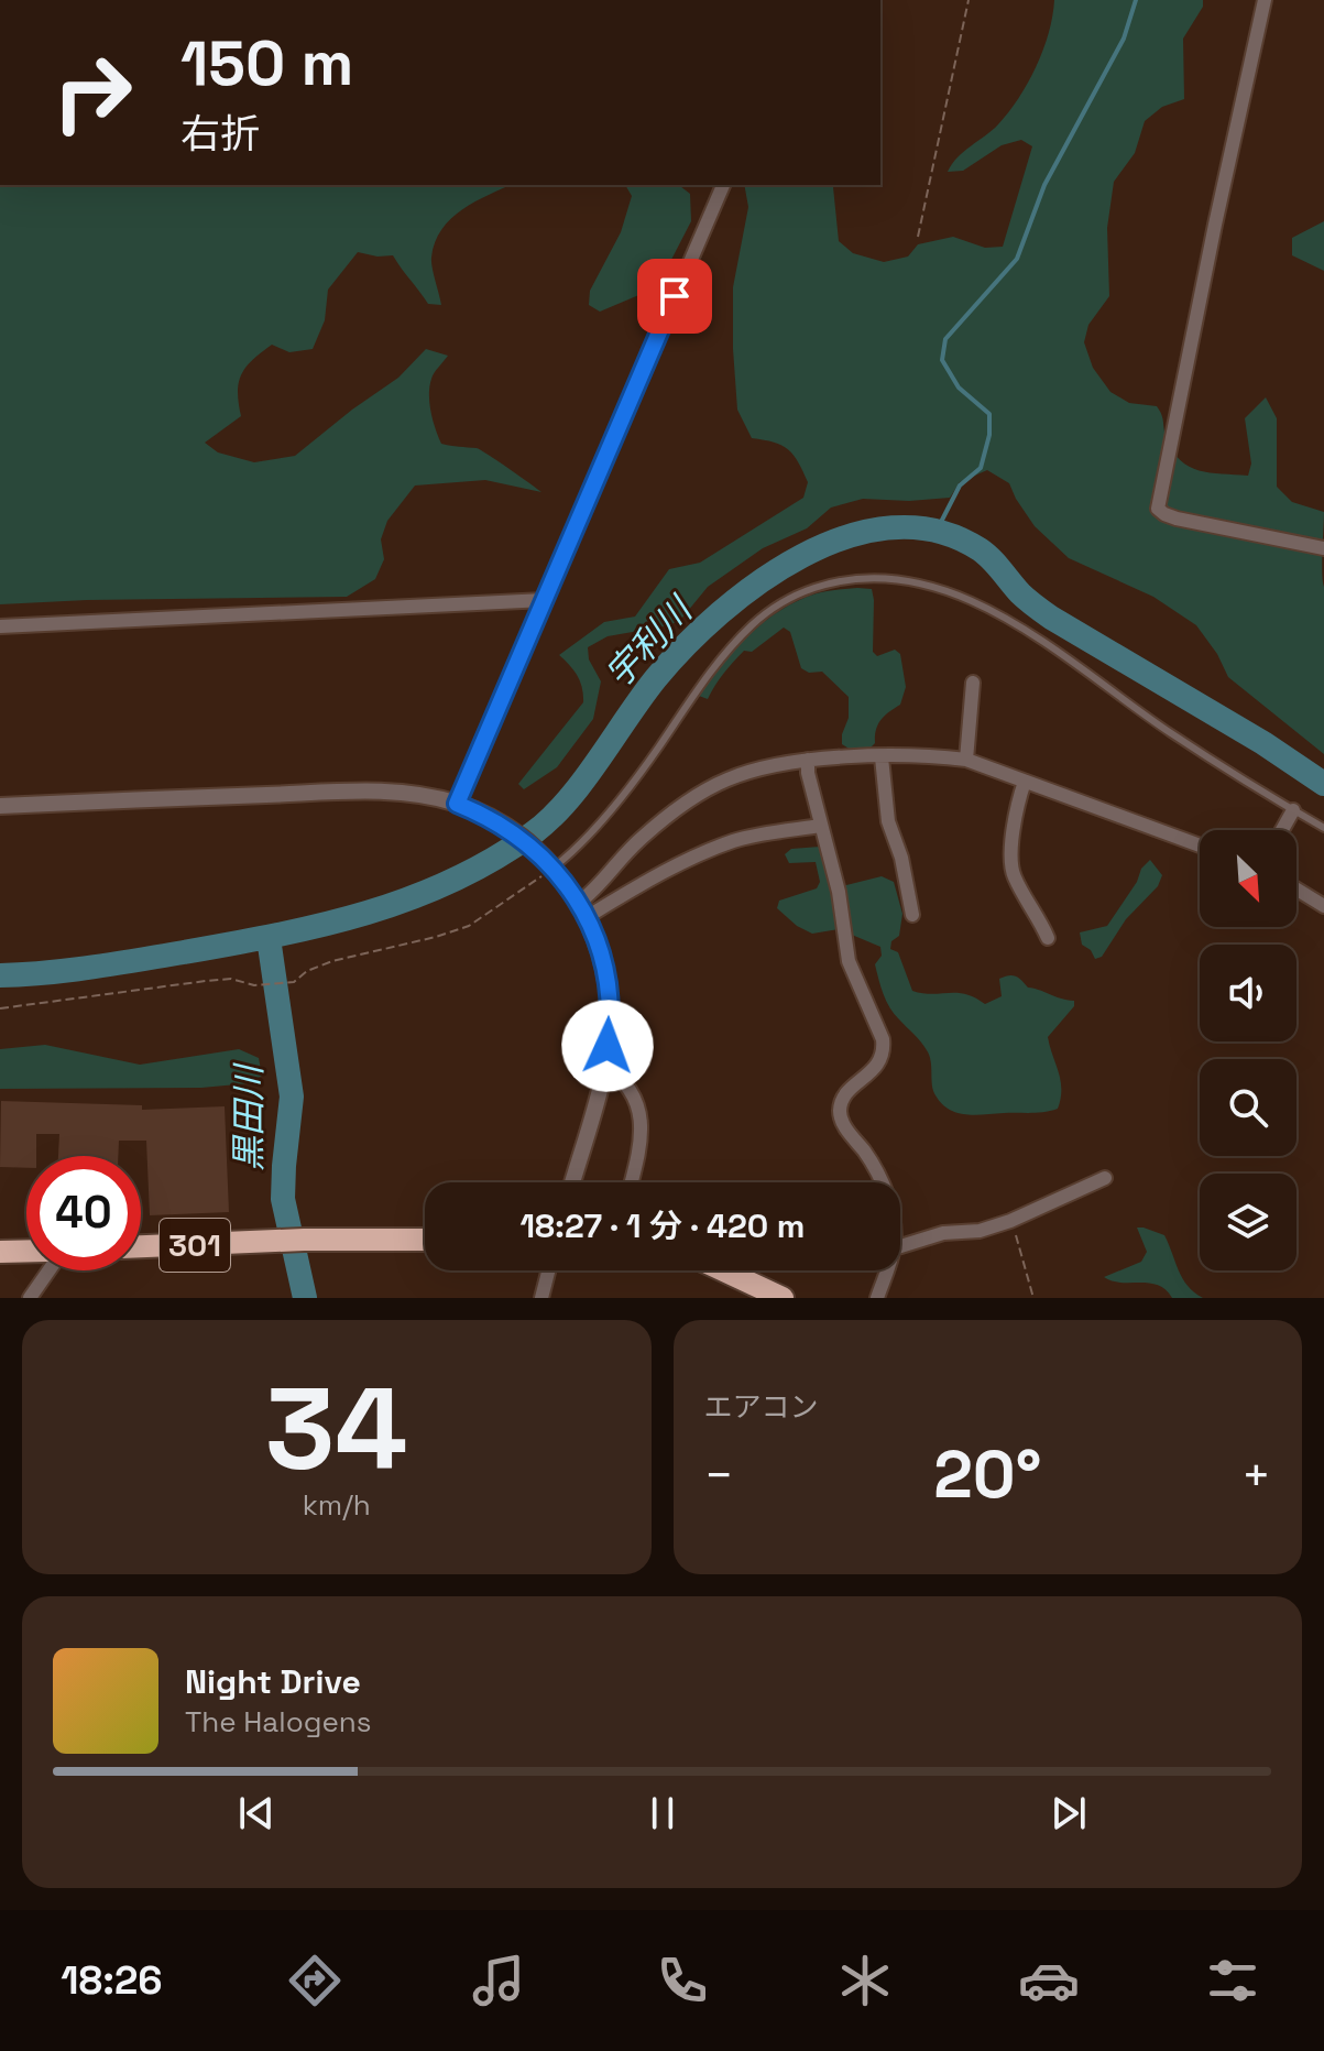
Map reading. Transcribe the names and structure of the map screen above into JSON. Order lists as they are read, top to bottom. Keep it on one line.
{"streets":{"highway":["301"]},"water":["宇利川","黒田川"],"north":"bottom right","page":{"turn":["150 m","右折"],"limit":"40","trip":"18:27 · 1 分 · 420 m","tile":[["34","km/h"],"エアコン"],"heat":["−","20°","+"],"song":["Night Drive","The Halogens"],"tabs":"18:26"}}
